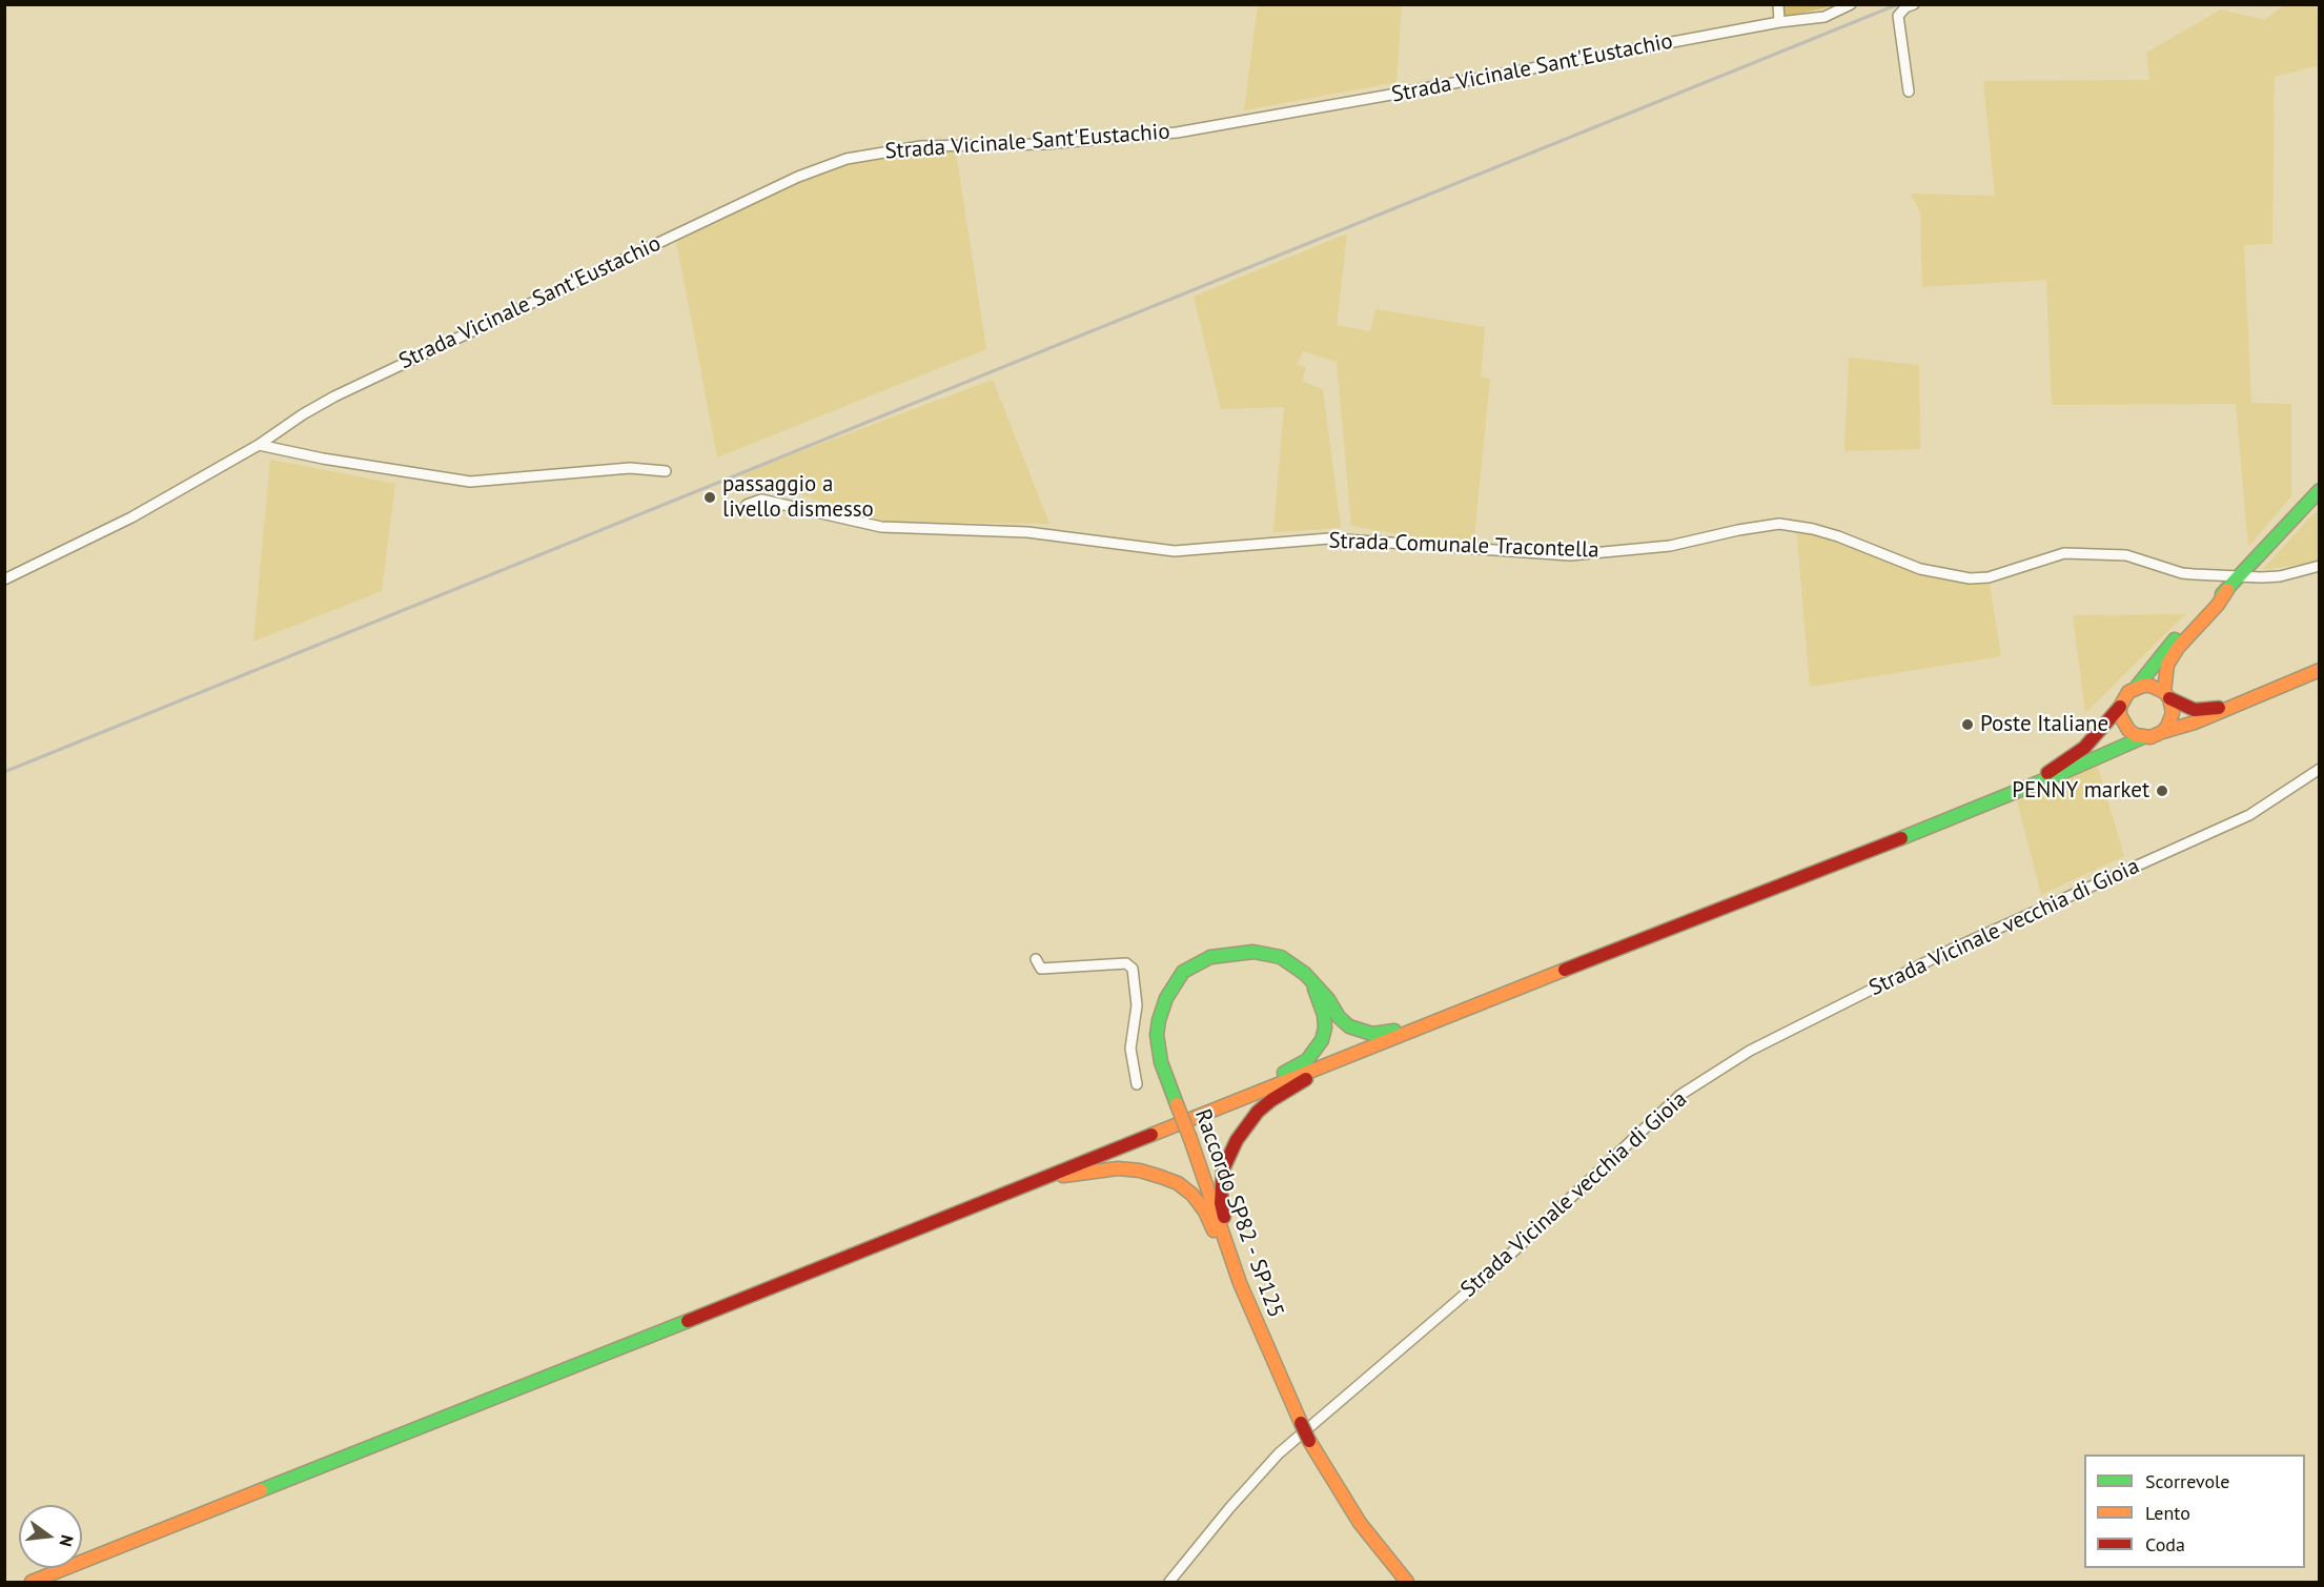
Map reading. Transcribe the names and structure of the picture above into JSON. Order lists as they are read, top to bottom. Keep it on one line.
{"streets":{"main road":["Raccordo SP82 - SP125"],"street":["Strada Vicinale Sant'Eustachio","Strada Comunale Tracontella","Strada Vicinale vecchia di Gioia"]},"places":["passaggio a livello dismesso","Poste Italiane","PENNY market"],"legend":["Scorrevole","Lento","Coda"],"north":"right"}
